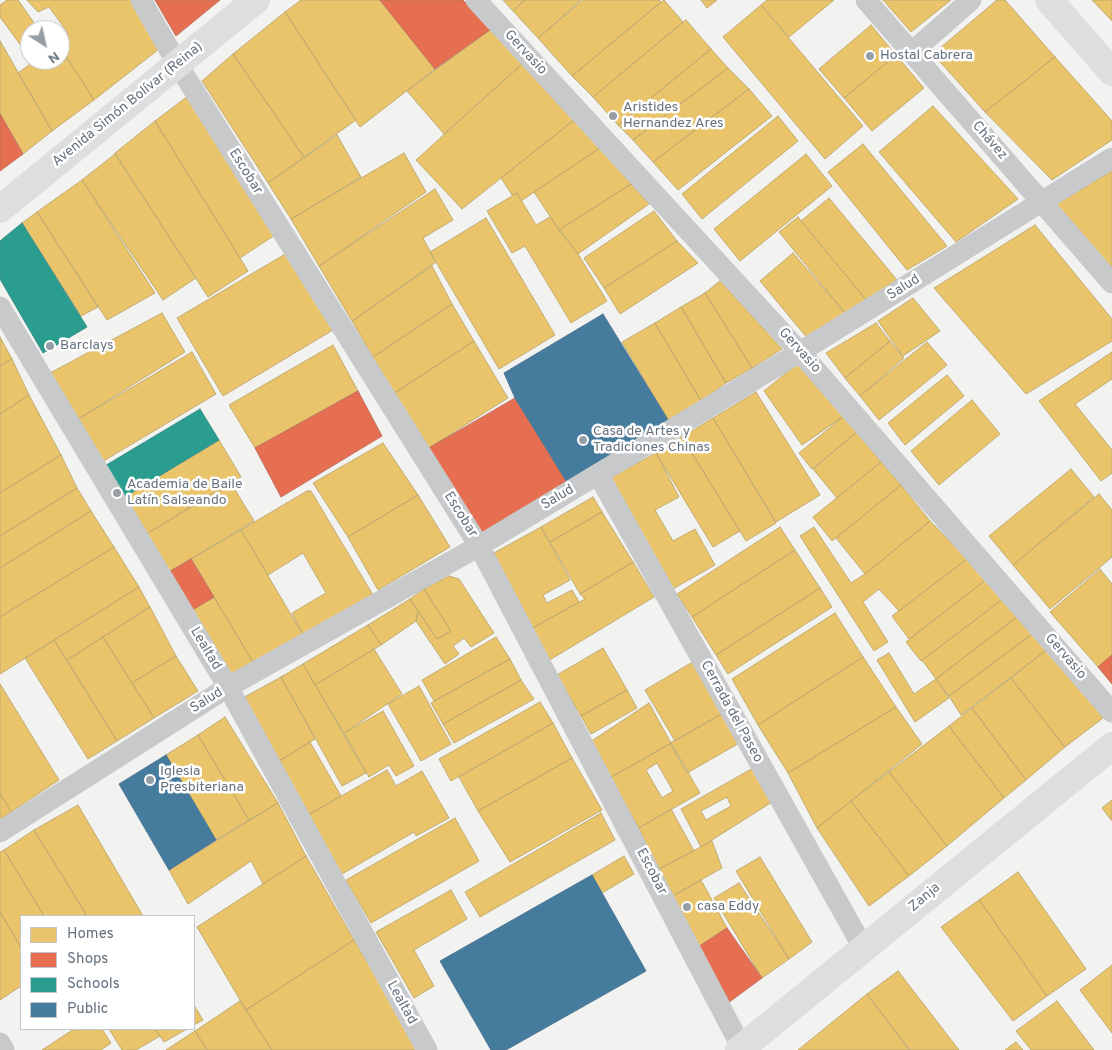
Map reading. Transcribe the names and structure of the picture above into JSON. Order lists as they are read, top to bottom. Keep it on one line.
{"streets":{"main road":["Avenida Simón Bolívar (Reina)","Zanja"],"street":["Gervasio","Chávez","Escobar","Salud","Lealtad","Cerrada del Paseo"]},"crossings":[["Gervasio","Salud"],["Avenida Simón Bolívar (Reina)","Escobar"],["Chávez","Salud"],["Escobar","Salud"],["Escobar","Zanja"],["Salud","Lealtad"],["Salud","Cerrada del Paseo"],["Cerrada del Paseo","Zanja"]],"places":["Hostal Cabrera","Aristides Hernandez Ares","Barclays","Casa de Artes y Tradiciones Chinas","Academia de Baile Latín Salseando","Iglesia Presbiteriana","casa Eddy"],"legend":["Homes","Shops","Schools","Public"],"north":"bottom right"}
